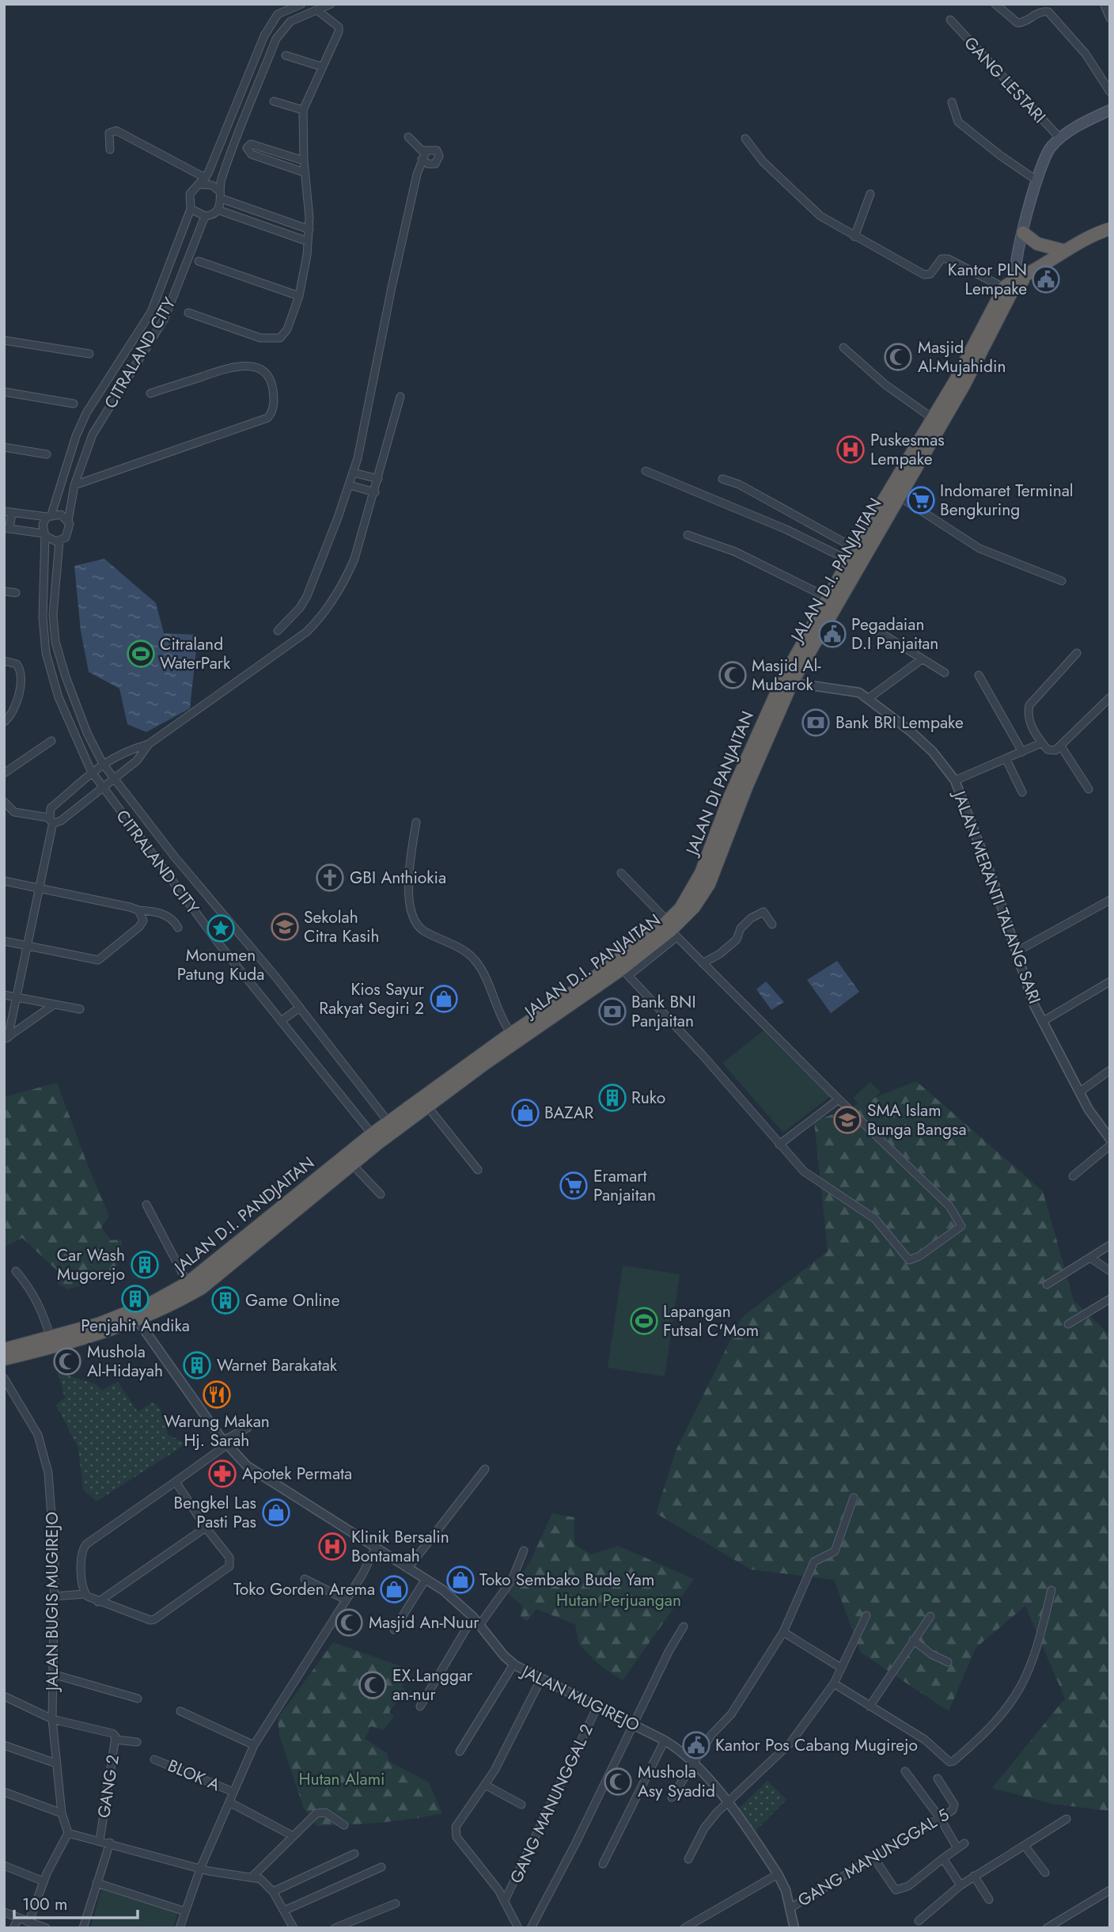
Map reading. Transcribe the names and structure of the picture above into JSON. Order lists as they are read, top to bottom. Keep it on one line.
{"streets":{"highway":["JALAN D.I. PANJAITAN","JALAN DI PANJAITAN","JALAN D.I. PANDJAITAN"],"street":["GANG LESTARI","CITRALAND CITY","JALAN MERANTI TALANG SARI","JALAN BUGIS MUGIREJO","JALAN MUGIREJO","BLOK A","GANG 2","GANG MANUNGGAL 2","GANG MANUNGGAL 5"]},"crossings":[["CITRALAND CITY","JALAN D.I. PANJAITAN"],["CITRALAND CITY","JALAN DI PANJAITAN"],["CITRALAND CITY","JALAN D.I. PANDJAITAN"],["JALAN D.I. PANJAITAN","JALAN DI PANJAITAN"],["JALAN D.I. PANJAITAN","JALAN MERANTI TALANG SARI"],["JALAN DI PANJAITAN","JALAN MERANTI TALANG SARI"],["JALAN DI PANJAITAN","JALAN D.I. PANDJAITAN"],["JALAN D.I. PANDJAITAN","JALAN MUGIREJO"],["JALAN MUGIREJO","GANG MANUNGGAL 2"],["JALAN MUGIREJO","GANG MANUNGGAL 5"]],"parks":["Hutan Perjuangan","Hutan Alami"],"places":{"public building":["Kantor PLN Lempake","Pegadaian D.I Panjaitan","Kantor Pos Cabang Mugirejo"],"mosque":["Masjid Al-Mujahidin","Masjid Al- Mubarok","Mushola Al-Hidayah","Masjid An-Nuur","EX.Langgar an-nur","Mushola Asy Syadid"],"hospital":["Puskesmas Lempake","Klinik Bersalin Bontamah"],"supermarket":["Indomaret Terminal Bengkuring","Eramart Panjaitan"],"sports":["Citraland WaterPark","Lapangan Futsal C'Mom"],"bank":["Bank BRI Lempake","Bank BNI Panjaitan"],"church":["GBI Anthiokia"],"school or university":["Sekolah Citra Kasih","SMA Islam Bunga Bangsa"],"place":["Monumen Patung Kuda"],"shop":["Kios Sayur Rakyat Segiri 2","BAZAR","Bengkel Las Pasti Pas","Toko Sembako Bude Yam","Toko Gorden Arema"],"building":["Ruko","Car Wash Mugorejo","Penjahit Andika","Game Online","Warnet Barakatak"],"restaurant":["Warung Makan Hj. Sarah"],"pharmacy":["Apotek Permata"]},"scale_bar":"100 m"}
